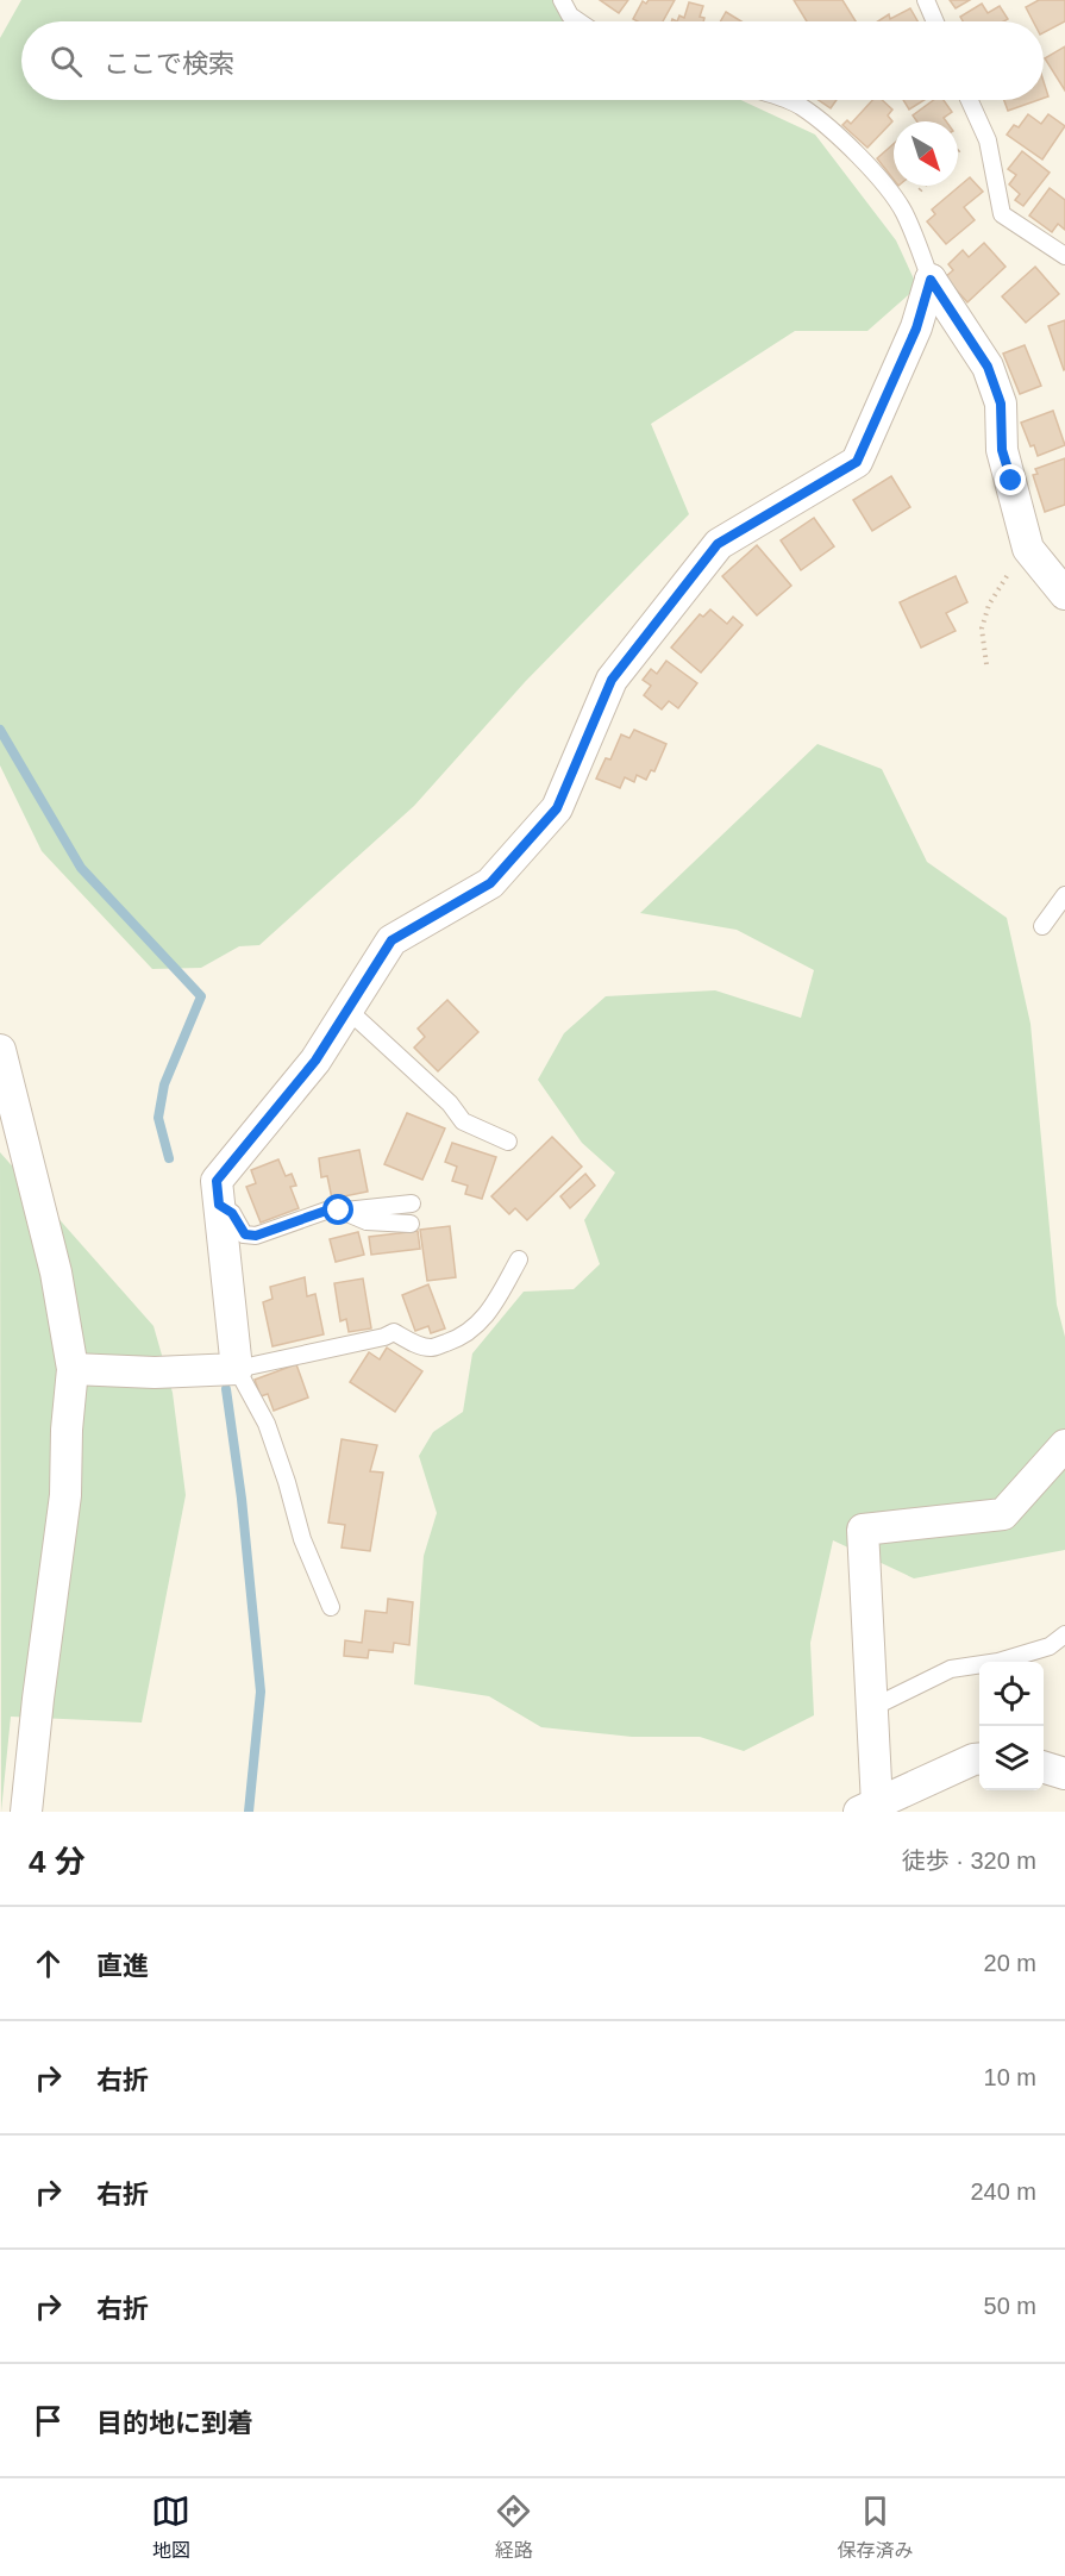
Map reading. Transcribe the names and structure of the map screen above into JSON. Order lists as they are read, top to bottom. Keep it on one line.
{"north":"bottom right","page":{"search":"ここで検索","heading":["4 分","徒歩 · 320 m"],"list":[["直進","20 m"],["右折","10 m"],["右折","240 m"],["右折","50 m"],"目的地に到着"],"nav":["地図","経路","保存済み"]}}
